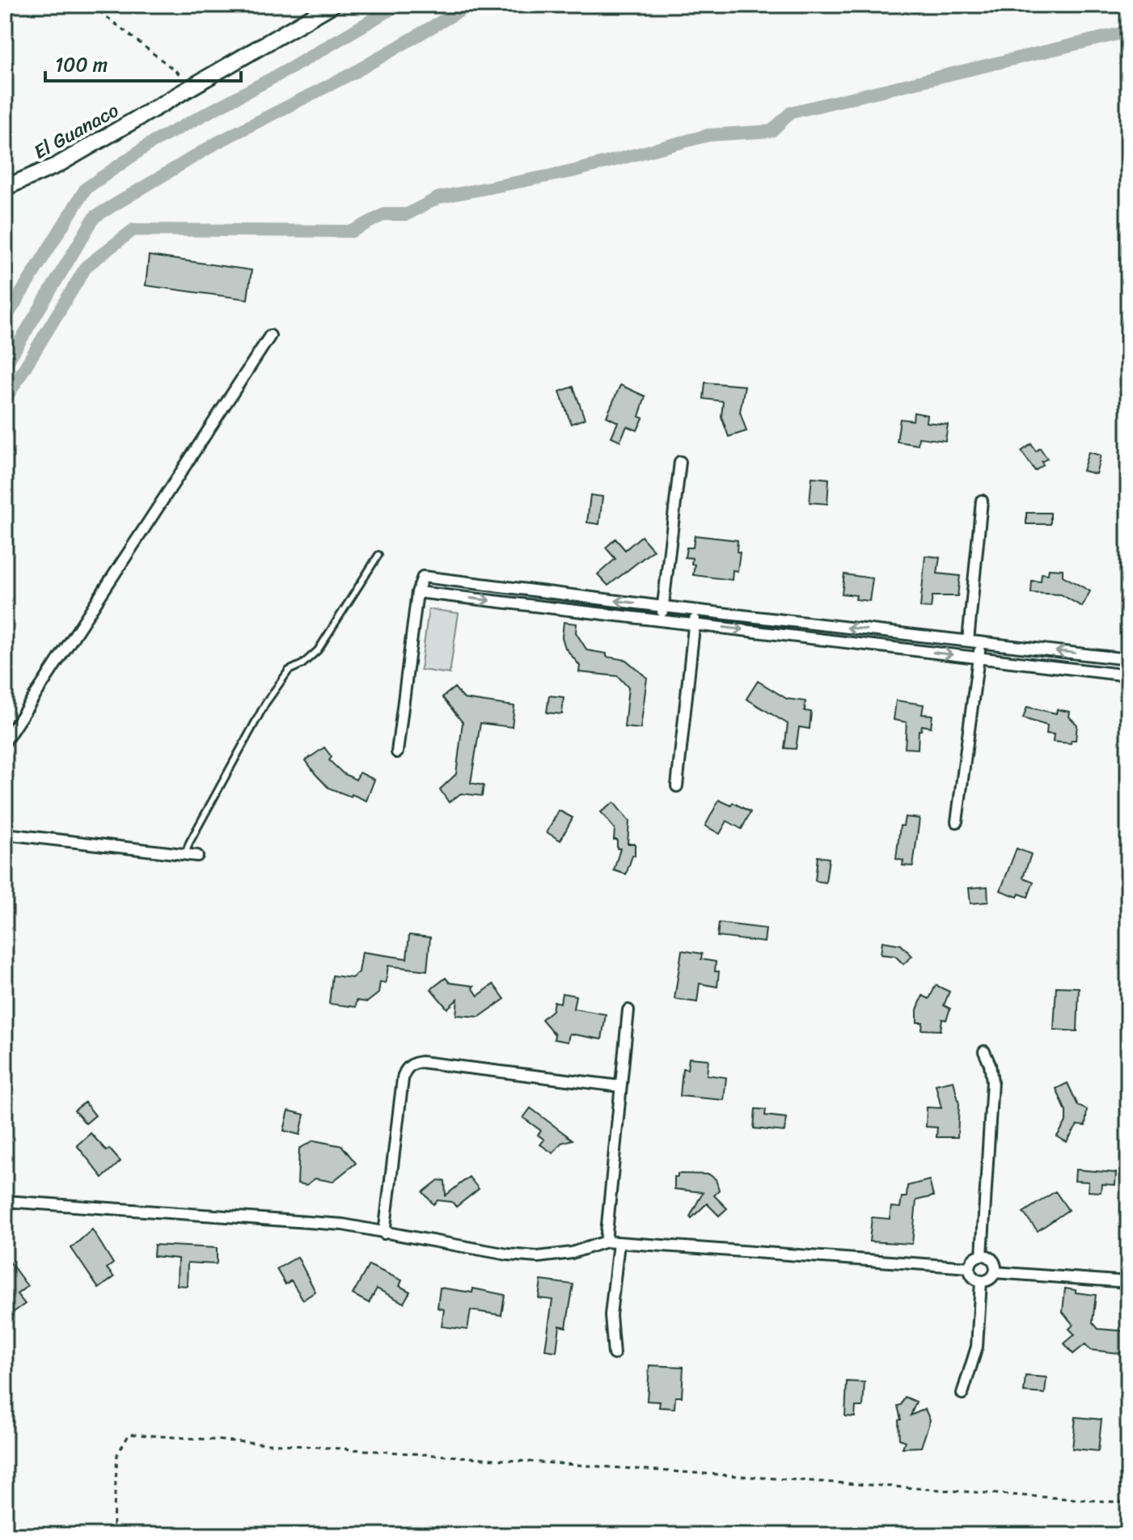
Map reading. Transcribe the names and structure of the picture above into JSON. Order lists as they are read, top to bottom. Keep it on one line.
{"streets":{"main road":["El Guanaco"]},"scale_bar":"100 m"}
